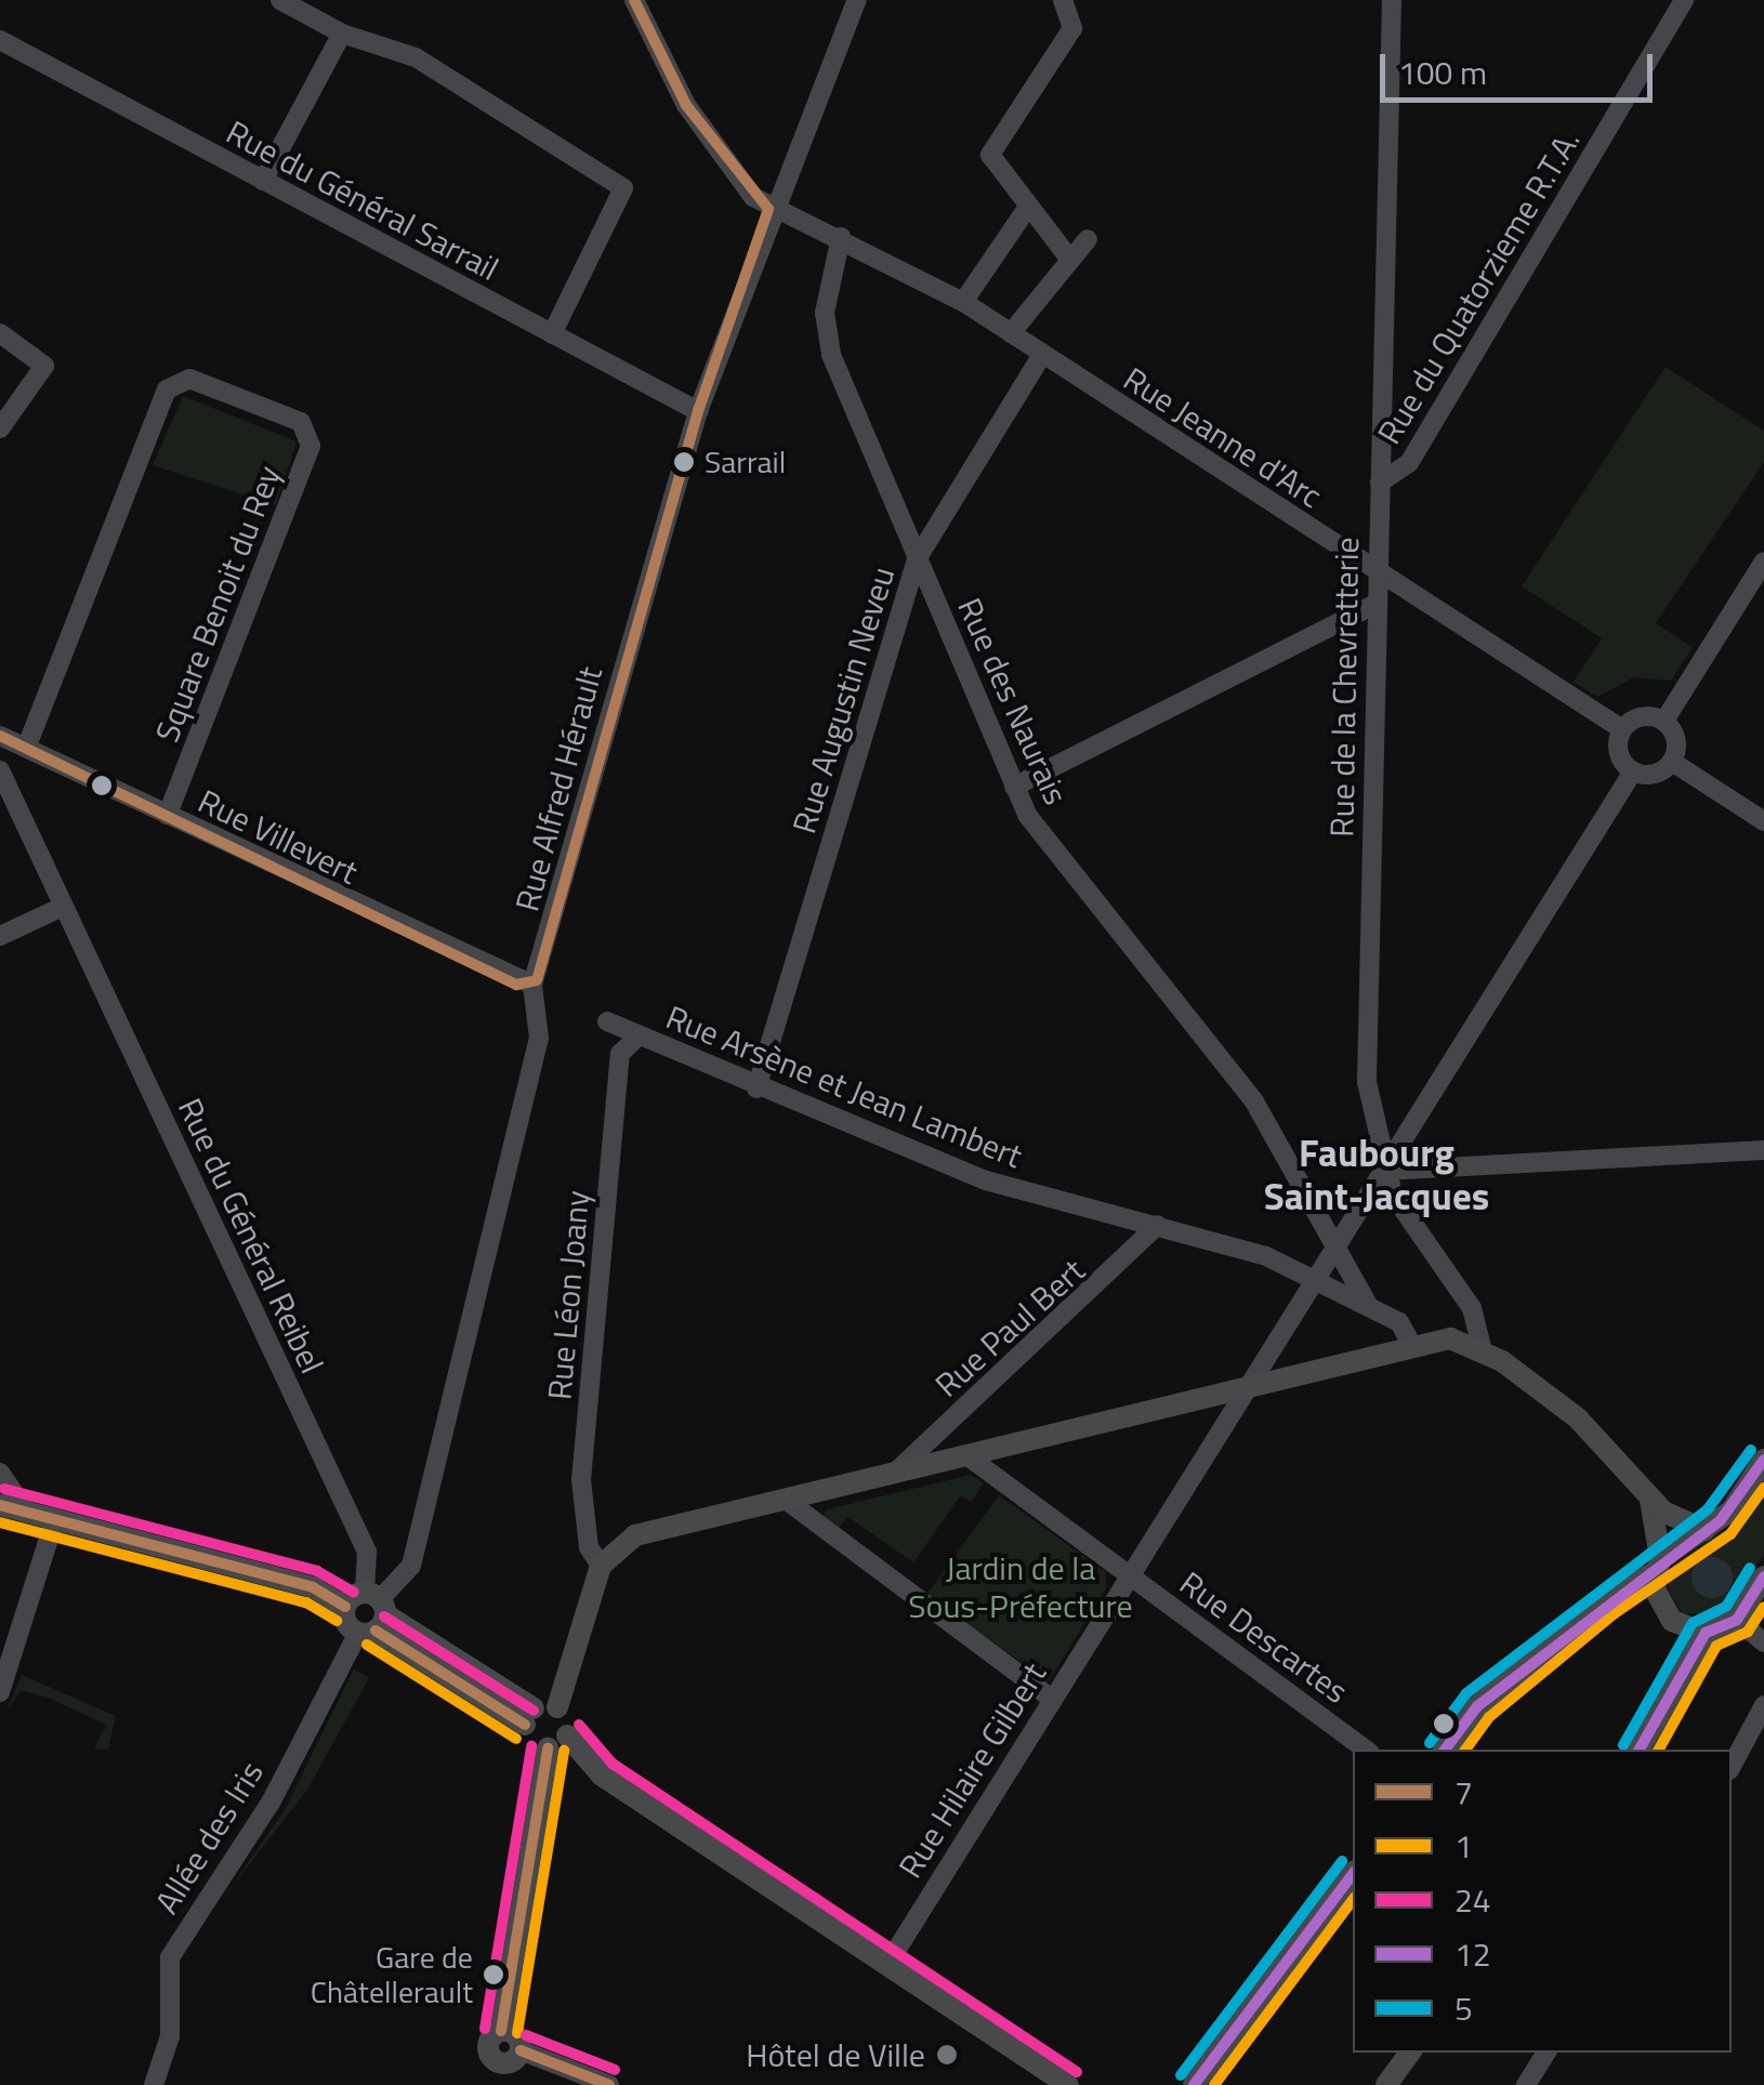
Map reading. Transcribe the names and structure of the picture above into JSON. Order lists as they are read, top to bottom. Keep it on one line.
{"streets":{"street":["Rue du Général Sarrail","Rue du Quatorzieme R.T.A.","Rue Jeanne d'Arc","Square Benoit du Rey","Rue de la Chevretterie","Rue Augustin Neveu","Rue des Naurais","Rue Alfred Hérault","Rue Villevert","Rue Arsène et Jean Lambert","Rue du Général Reibel","Rue Léon Joany","Rue Paul Bert","Rue Descartes","Rue Hilaire Gilbert","Allée des Iris"]},"crossings":[["Rue du Général Sarrail","Rue Alfred Hérault"],["Rue du Quatorzieme R.T.A.","Rue de la Chevretterie"],["Rue Jeanne d'Arc","Rue de la Chevretterie"],["Rue Jeanne d'Arc","Rue Augustin Neveu"],["Rue Jeanne d'Arc","Rue des Naurais"],["Rue Jeanne d'Arc","Rue Alfred Hérault"],["Rue Jeanne d'Arc","Rue Hilaire Gilbert"],["Square Benoit du Rey","Rue Villevert"],["Rue de la Chevretterie","Rue Hilaire Gilbert"],["Rue Augustin Neveu","Rue des Naurais"],["Rue Augustin Neveu","Rue Arsène et Jean Lambert"],["Rue des Naurais","Rue Arsène et Jean Lambert"],["Rue des Naurais","Rue Hilaire Gilbert"],["Rue Alfred Hérault","Rue Villevert"],["Rue Alfred Hérault","Rue du Général Reibel"],["Rue Alfred Hérault","Allée des Iris"],["Rue Arsène et Jean Lambert","Rue Léon Joany"],["Rue Arsène et Jean Lambert","Rue Paul Bert"],["Rue Arsène et Jean Lambert","Rue Hilaire Gilbert"],["Rue du Général Reibel","Allée des Iris"],["Rue Descartes","Rue Hilaire Gilbert"]],"districts":["Faubourg Saint-Jacques"],"parks":["Jardin de la Sous-Préfecture"],"places":["Sarrail","Gare de Châtellerault","Hôtel de Ville"],"lines":["transit line 7","transit line 5","transit line 12","transit line 1","transit line 24"],"legend":["7","1","24","12","5"],"scale_bar":"100 m"}
